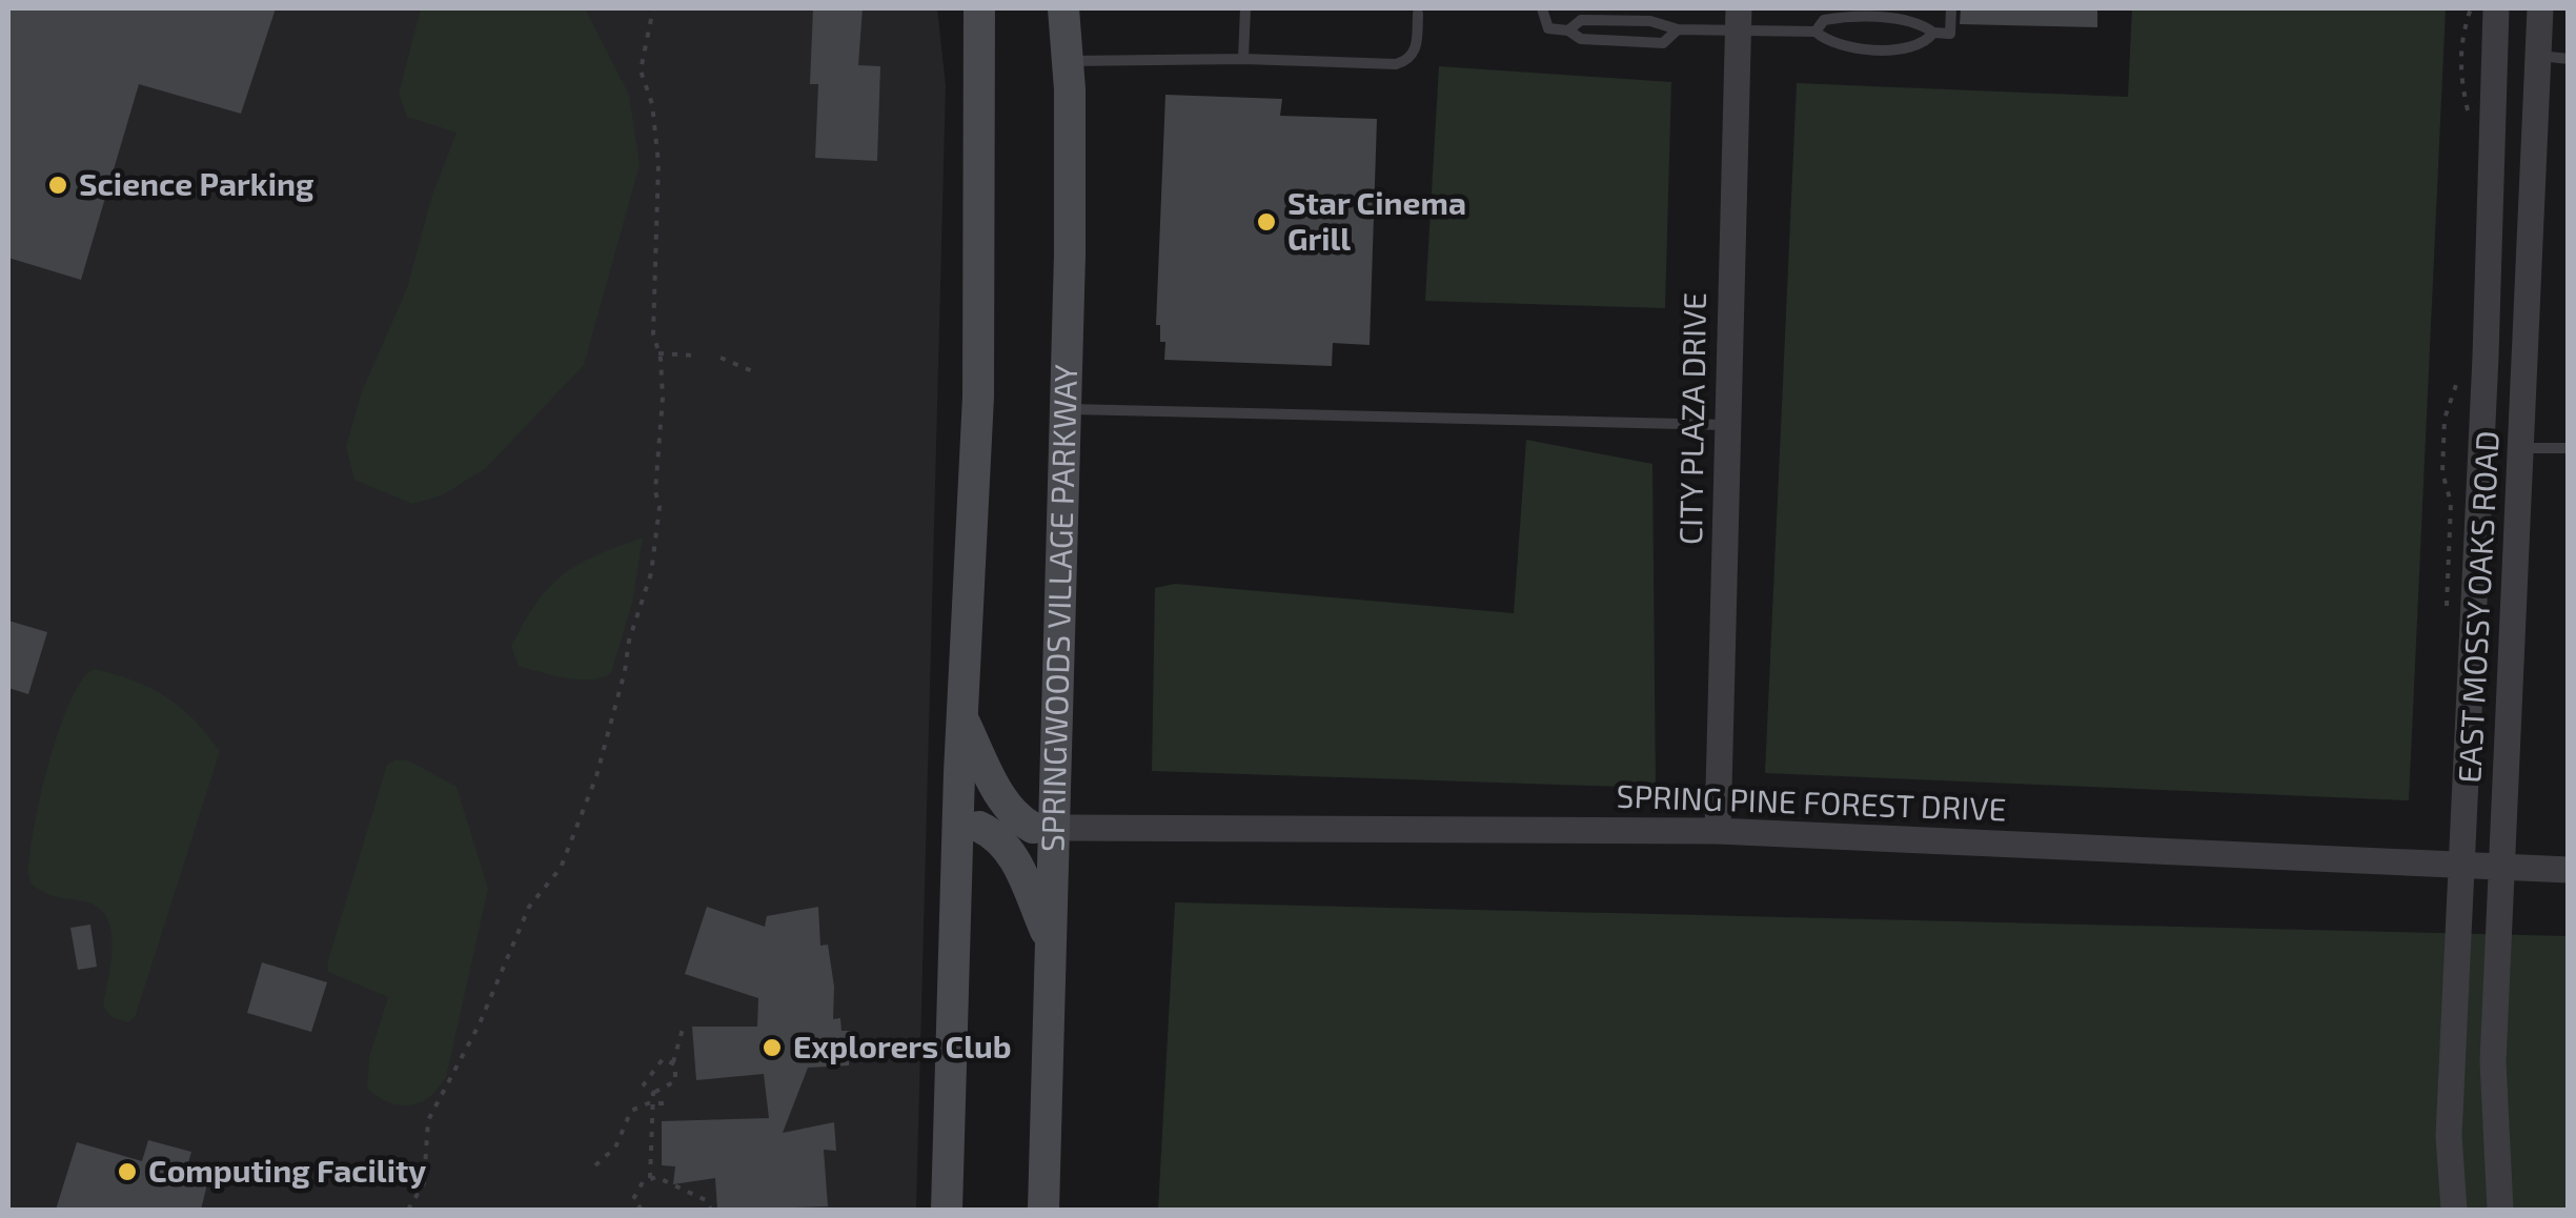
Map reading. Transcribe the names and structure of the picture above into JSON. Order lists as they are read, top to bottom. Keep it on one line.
{"streets":{"main road":["SPRINGWOODS VILLAGE PARKWAY"],"street":["CITY PLAZA DRIVE","EAST MOSSY OAKS ROAD","SPRING PINE FOREST DRIVE"]},"crossings":[["CITY PLAZA DRIVE","SPRING PINE FOREST DRIVE"],["EAST MOSSY OAKS ROAD","SPRING PINE FOREST DRIVE"],["SPRINGWOODS VILLAGE PARKWAY","SPRING PINE FOREST DRIVE"]],"places":["Science Parking","Star Cinema Grill","Explorers Club","Computing Facility"]}
